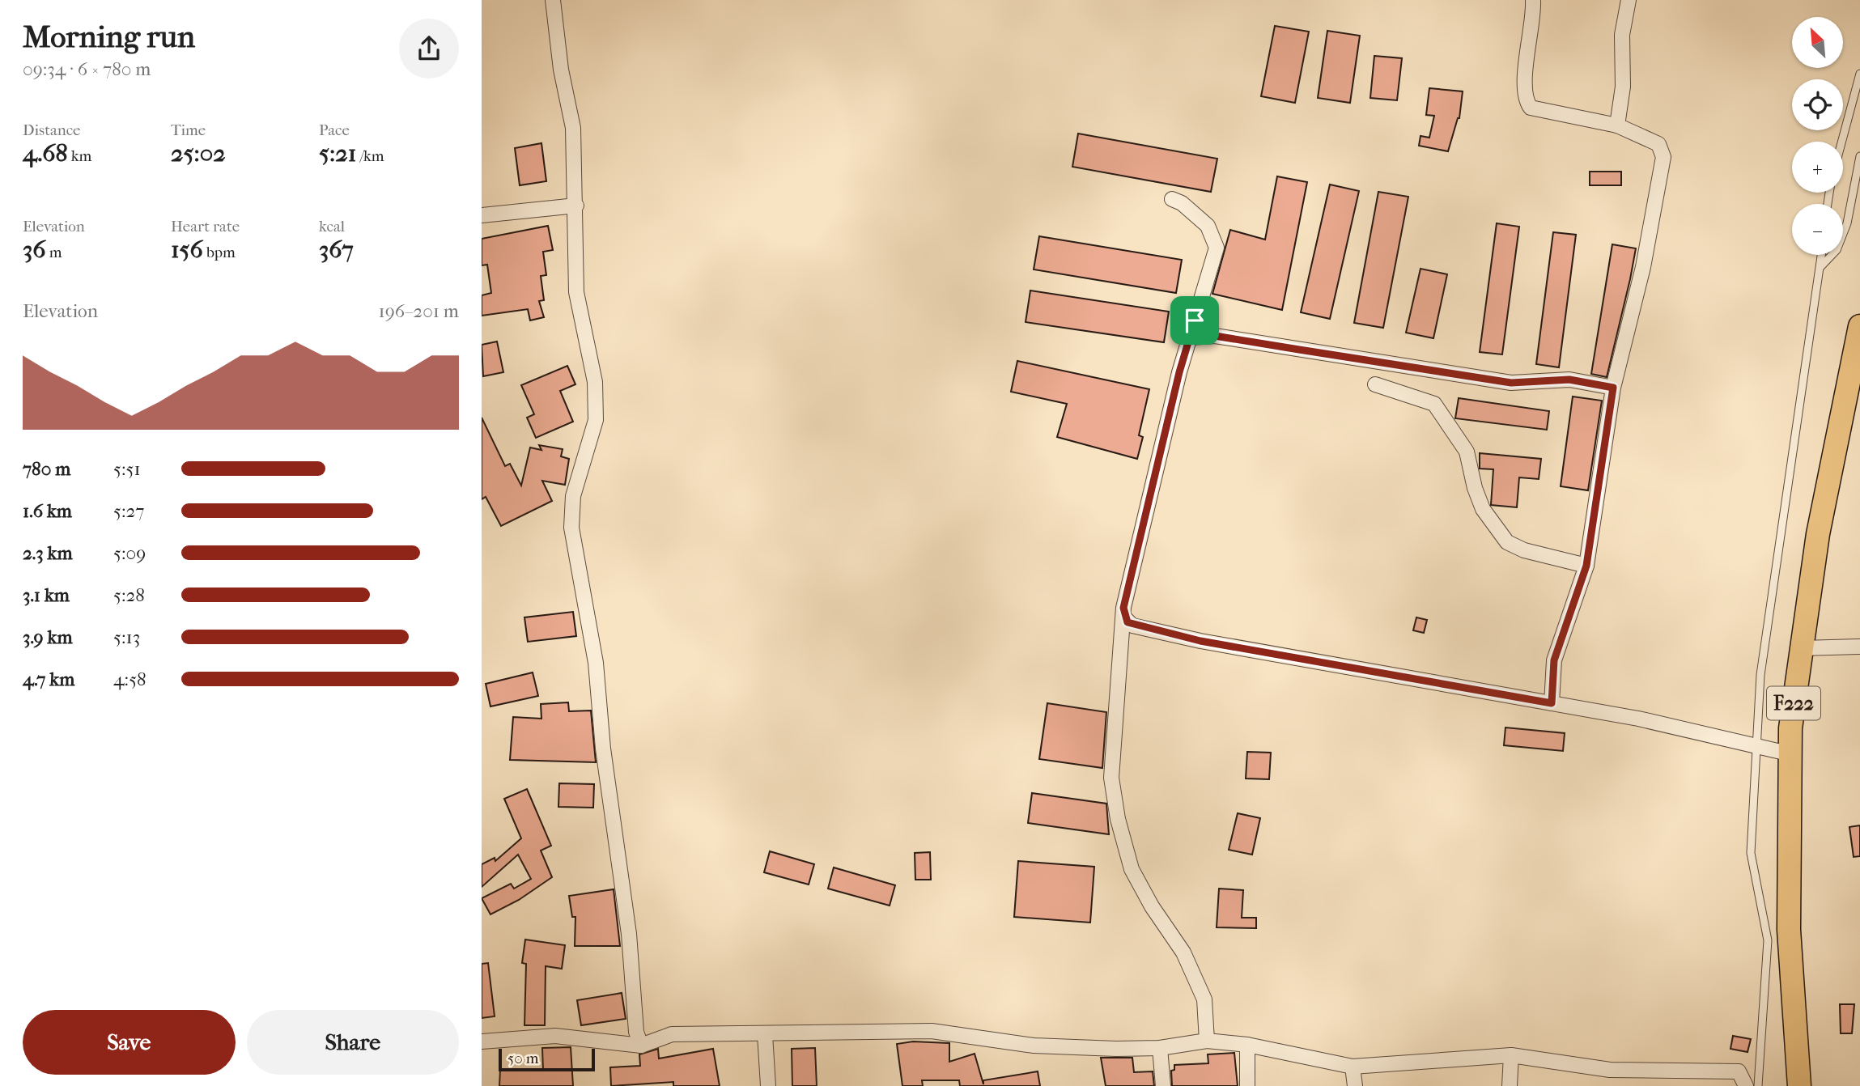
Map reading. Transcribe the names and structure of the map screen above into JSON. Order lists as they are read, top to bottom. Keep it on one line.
{"streets":{"main road":["F222"]},"scale_bar":"50 m","north":"top left","page":{"heading":["Morning run","09:34 · 6 × 780 m"],"map_buttons":["+","−"],"stats":[["Distance","4.68 km"],["Time","25:02"],["Pace","5:21 /km"],["Elevation","36 m"],["Heart rate","156 bpm"],["kcal","367"]],"chart":["Elevation","196–201 m"],"list":[{"name":"780 m","note":"5:51"},{"name":"1.6 km","note":"5:27"},{"name":"2.3 km","note":"5:09"},{"name":"3.1 km","note":"5:28"},{"name":"3.9 km","note":"5:13"},{"name":"4.7 km","note":"4:58"}],"buttons":["Save","Share"],"scale":"50 m"}}
